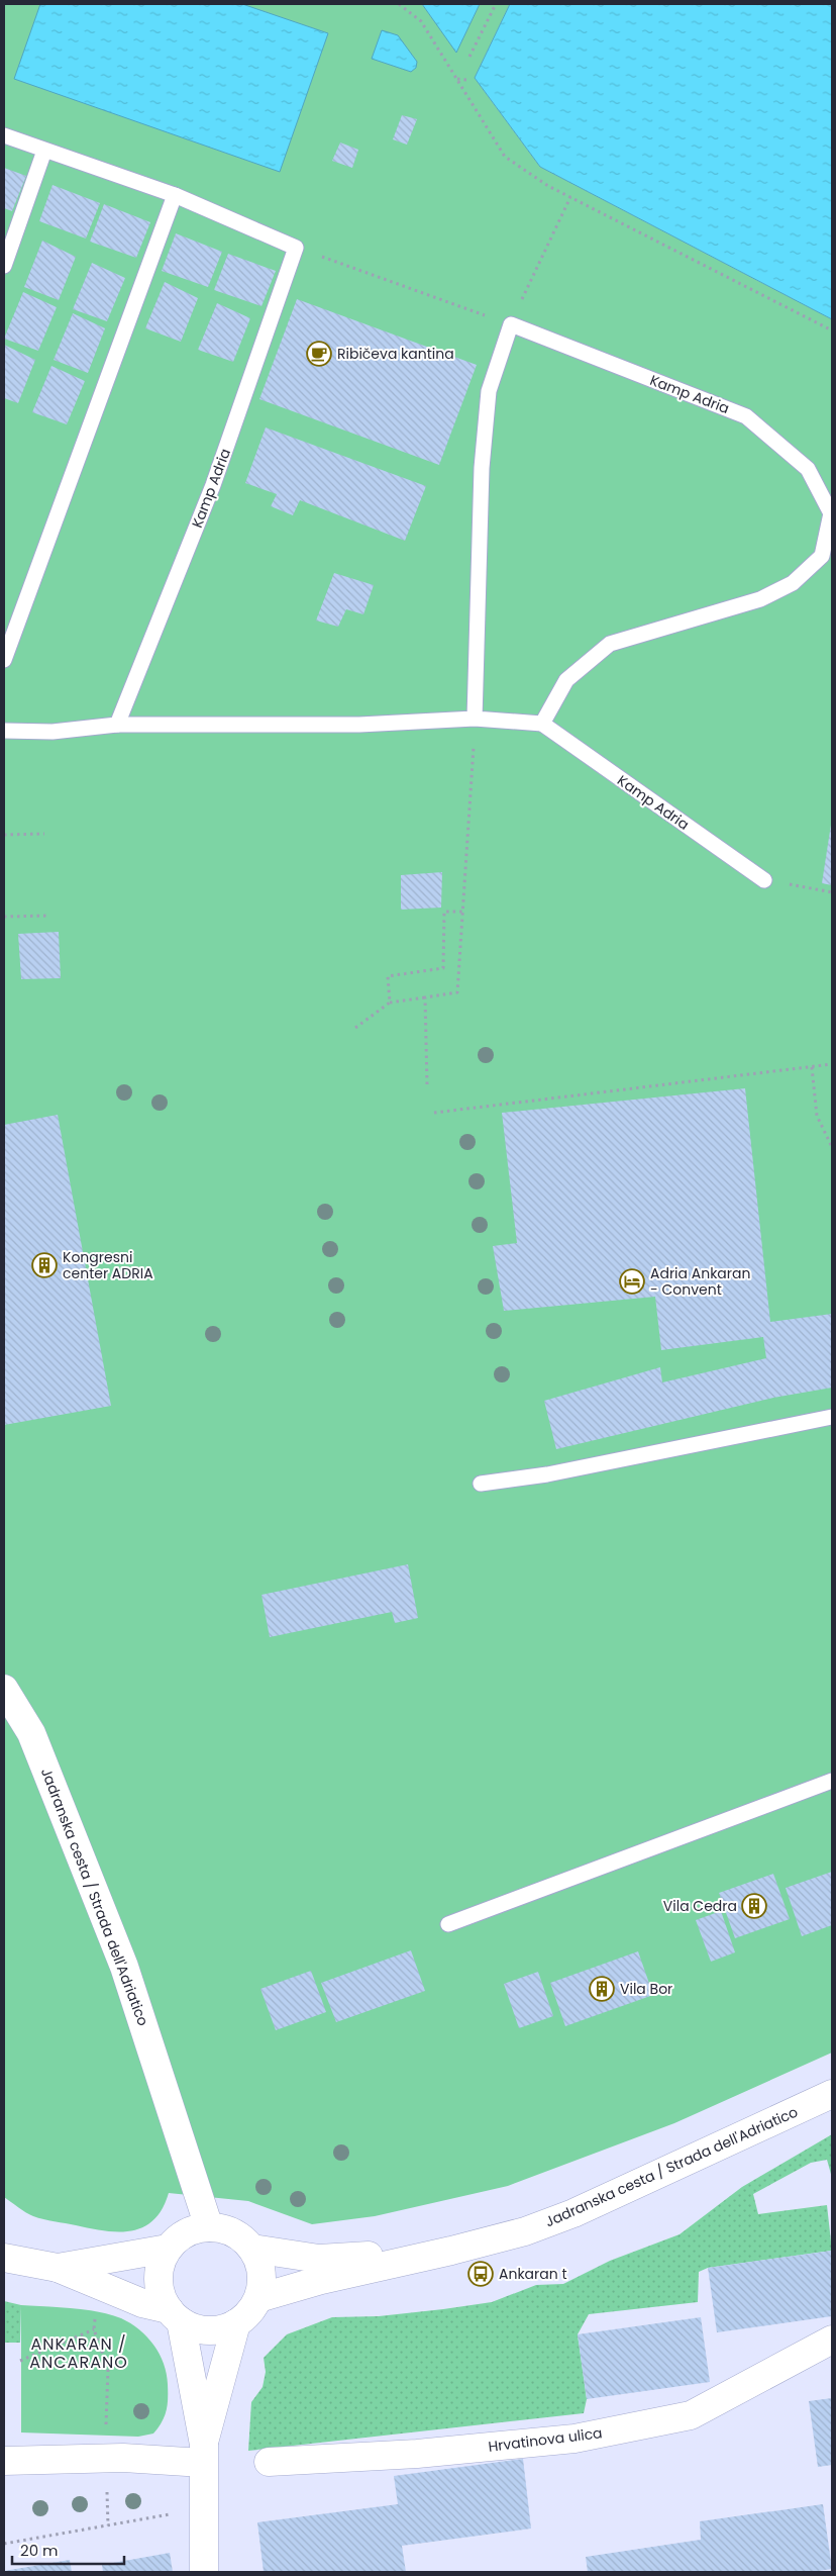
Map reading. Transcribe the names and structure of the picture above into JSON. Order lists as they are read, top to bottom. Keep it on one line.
{"streets":{"street":["Jadranska cesta / Strada dell'Adriatico","Hrvatinova ulica"],"lane":["Kamp Adria"]},"districts":["ANKARAN / ANCARANO"],"places":{"cafe":["Ribičeva kantina"],"building":["Kongresni center ADRIA","Vila Cedra","Vila Bor"],"hotel":["Adria Ankaran - Convent"],"bus stop":["Ankaran t"]},"scale_bar":"20 m"}
